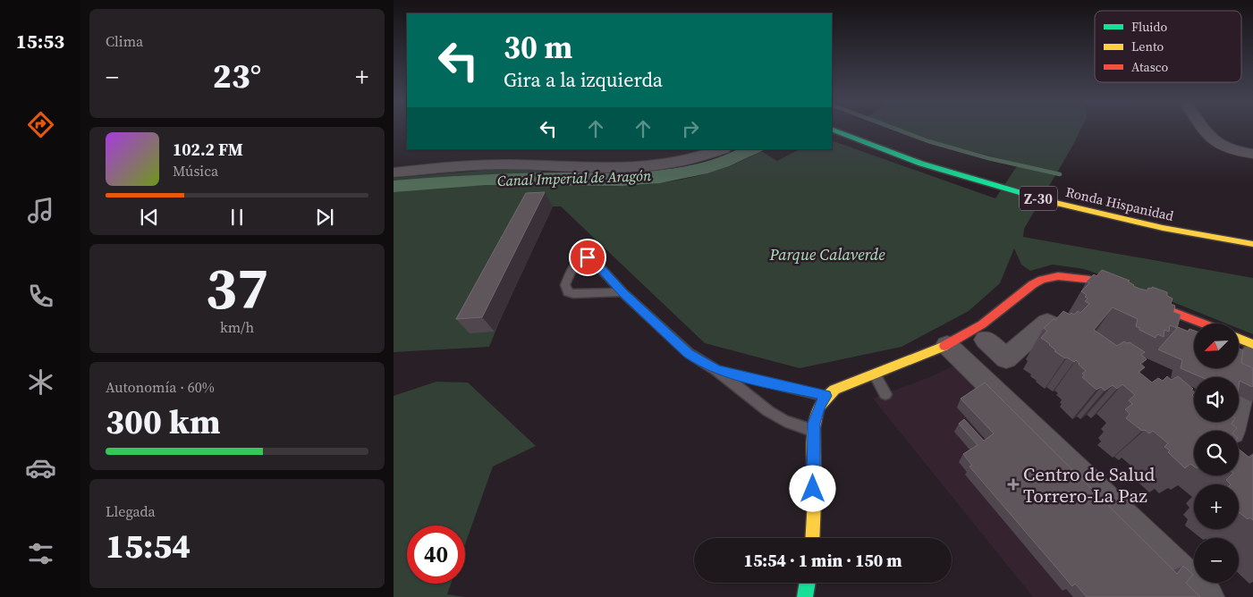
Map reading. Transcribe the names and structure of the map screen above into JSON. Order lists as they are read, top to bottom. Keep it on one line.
{"streets":{"main road":["Z-30","Ronda Hispanidad"]},"water":["Canal Imperial de Aragón"],"parks":["Parque Calaverde"],"places":{"health":["Centro de Salud Torrero-La Paz"]},"legend":["Fluido","Lento","Atasco"],"north":"bottom left","page":{"tabs":"15:53","tile":["Clima",["37","km/h"],["Autonomía · 60%","300 km"],["Llegada","15:54"]],"turn":["30 m","Gira a la izquierda"],"heat":["−","23°","+"],"song":["102.2 FM","Música"],"map_buttons":["+","−"],"limit":"40","trip":"15:54 · 1 min · 150 m"}}
